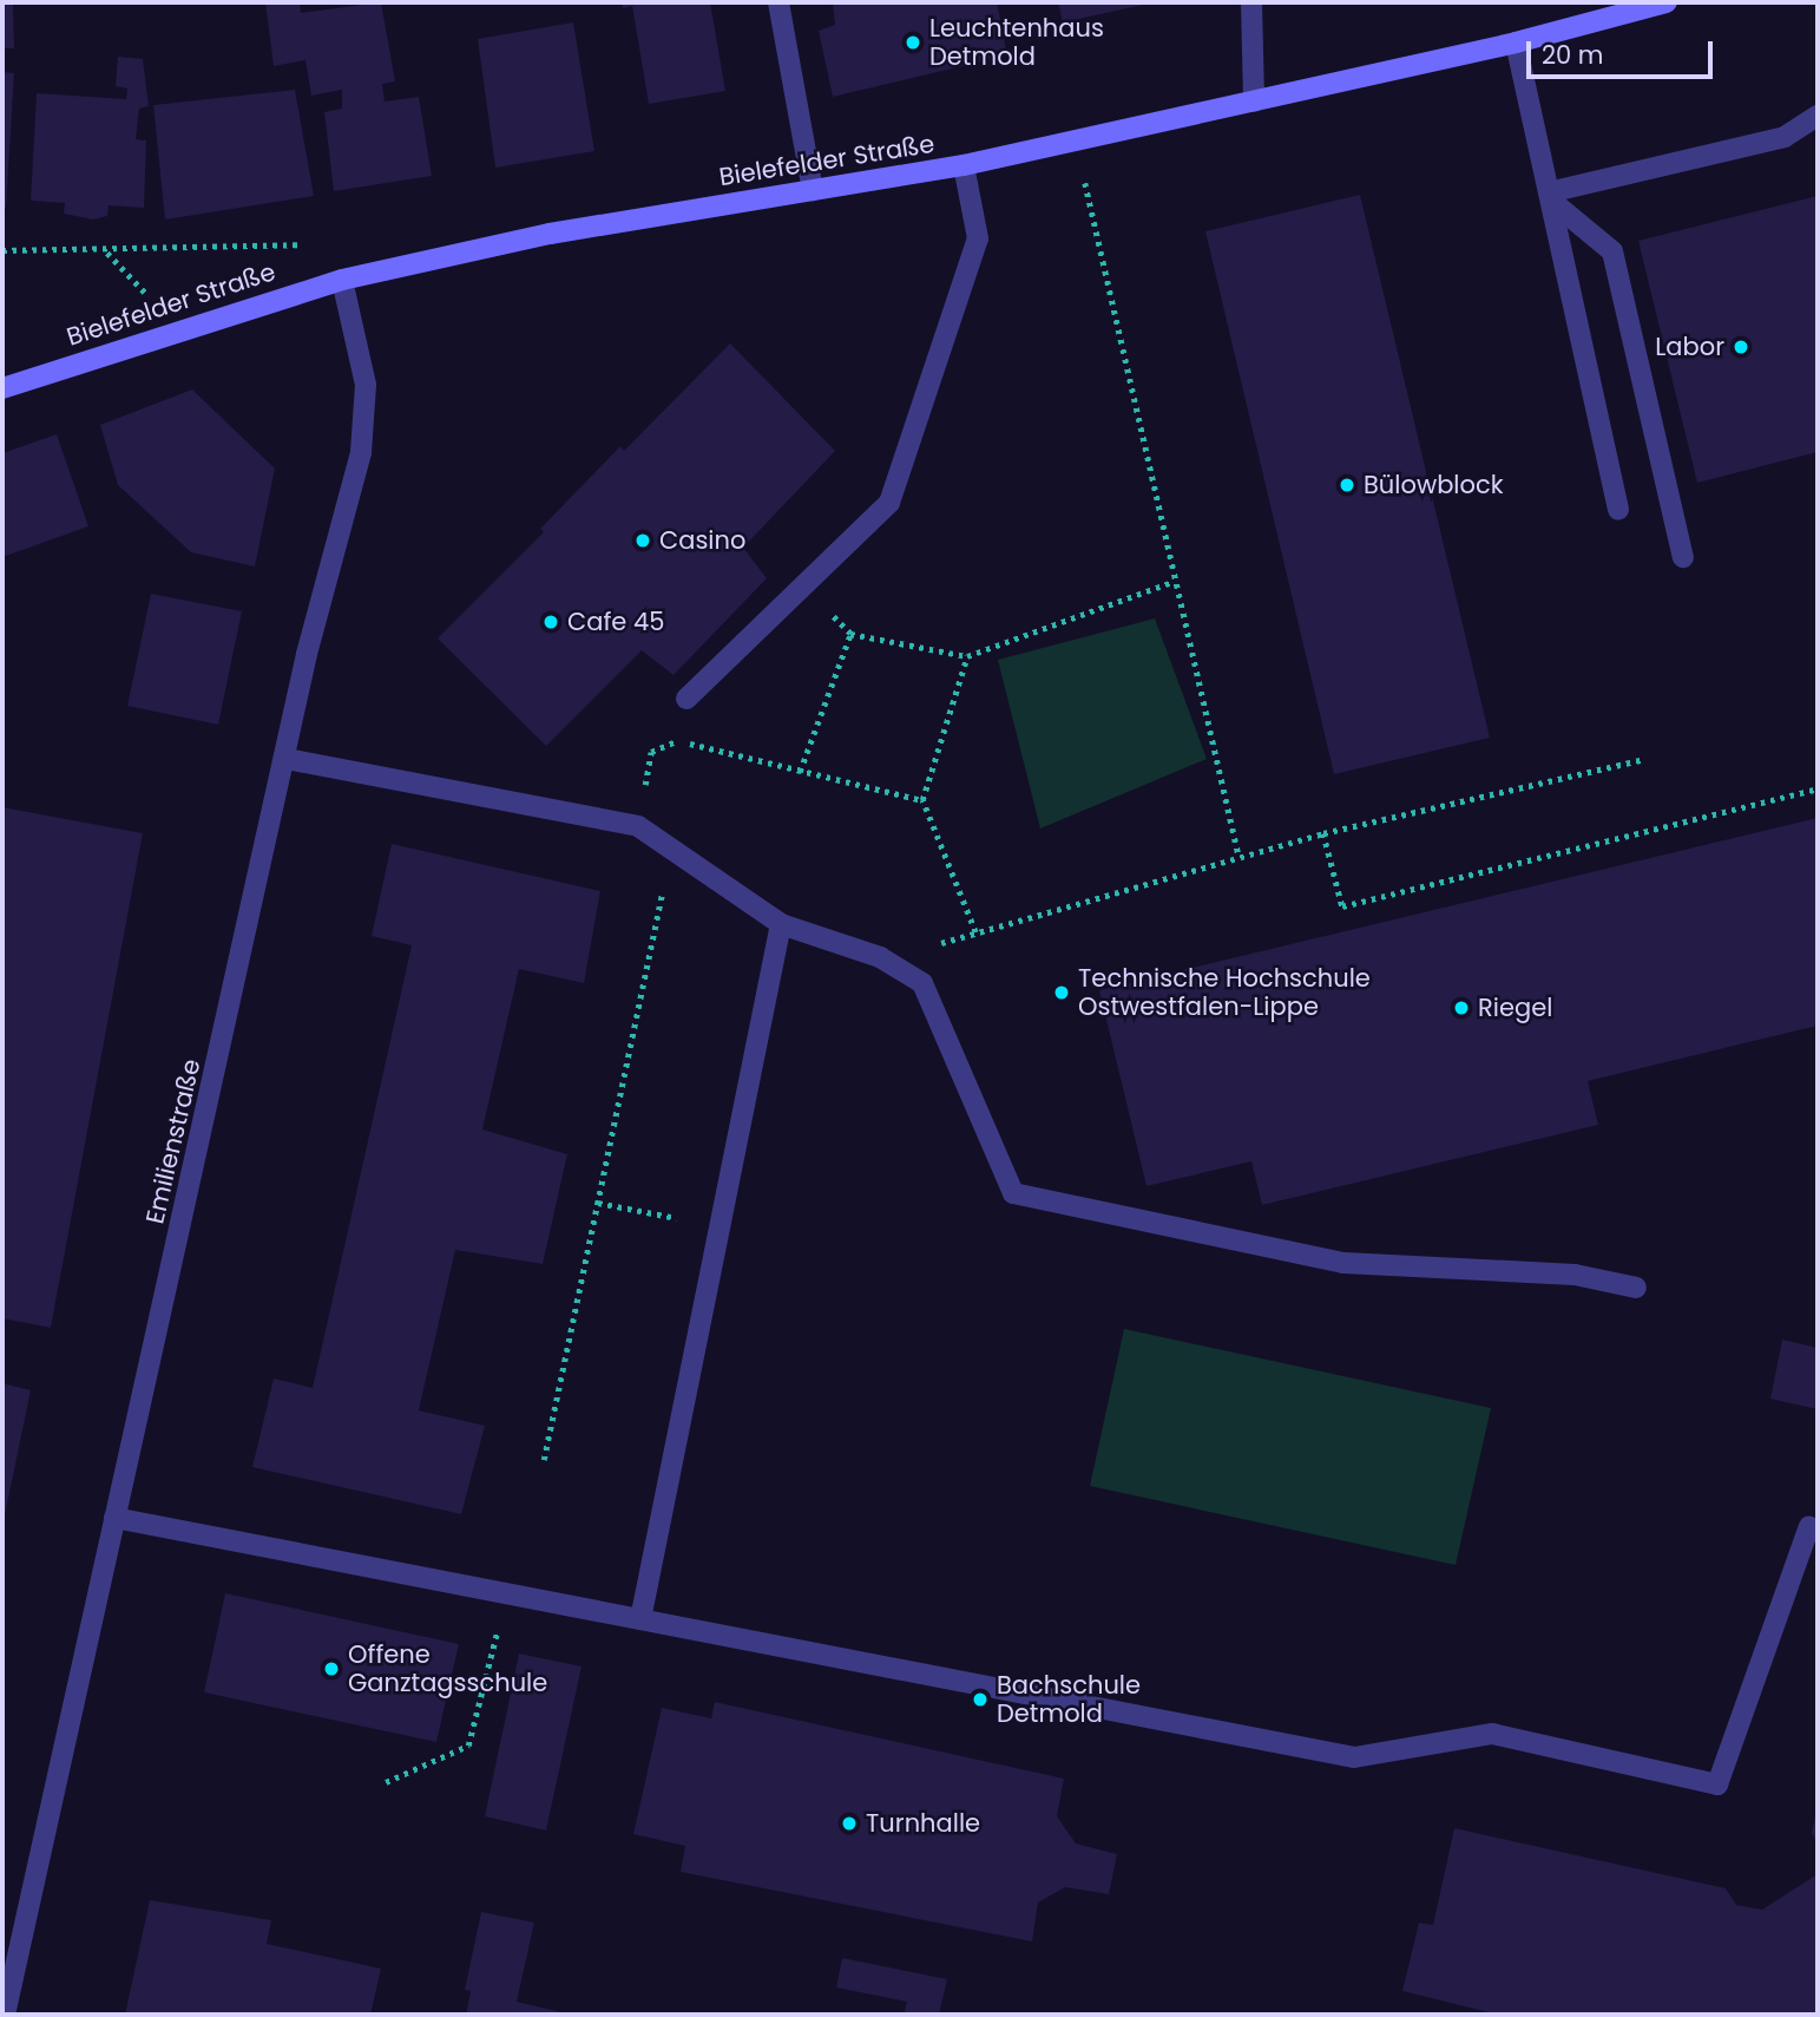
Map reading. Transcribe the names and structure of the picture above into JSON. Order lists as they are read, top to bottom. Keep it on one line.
{"streets":{"main road":["Bielefelder Straße"],"street":["Emilienstraße"]},"crossings":[["Bielefelder Straße","Emilienstraße"]],"places":["Leuchtenhaus Detmold","Labor","Bülowblock","Casino","Cafe 45","Technische Hochschule Ostwestfalen-Lippe","Riegel","Offene Ganztagsschule","Bachschule Detmold","Turnhalle"],"scale_bar":"20 m"}
